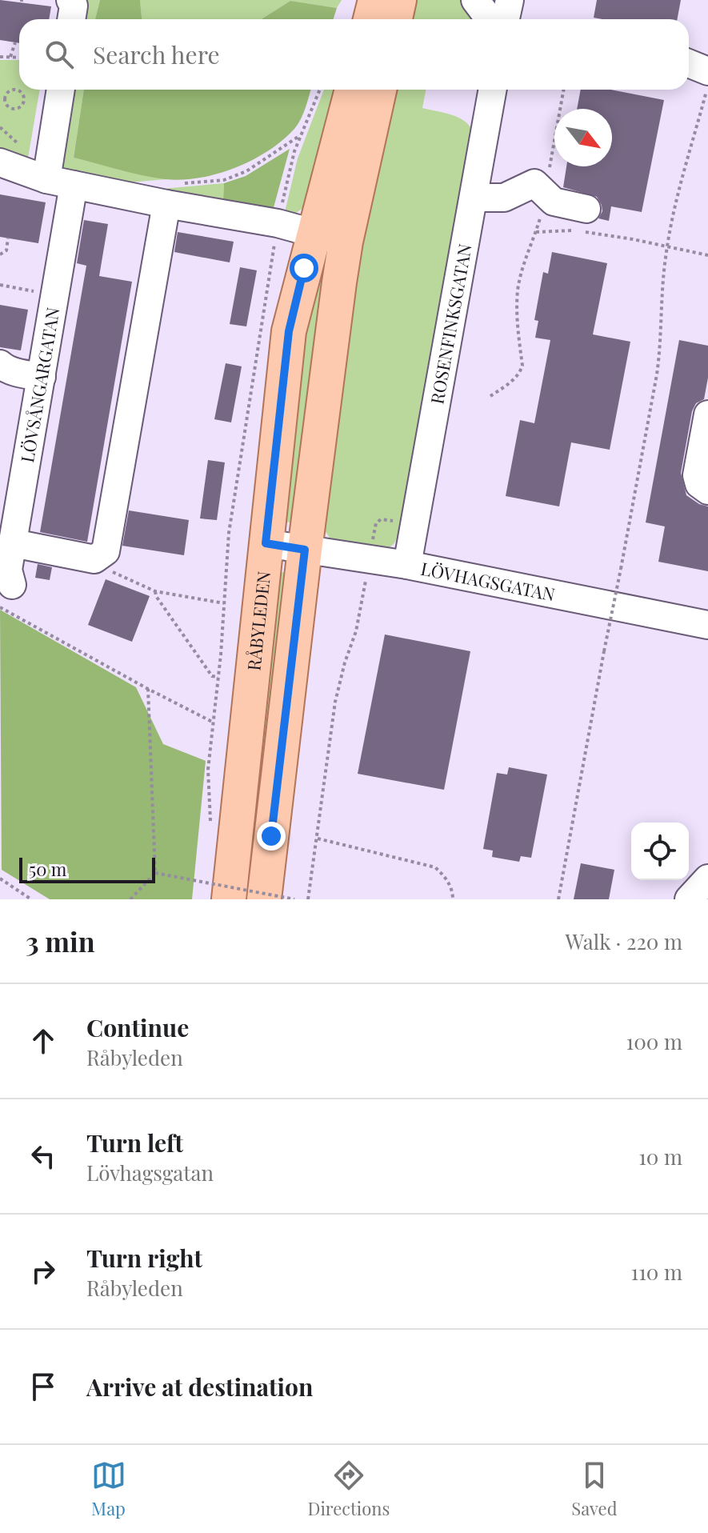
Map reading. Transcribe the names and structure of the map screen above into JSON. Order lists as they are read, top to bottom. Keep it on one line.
{"streets":{"main road":["RÅBYLEDEN"],"street":["ROSENFINKSGATAN","LÖVSÅNGARGATAN","LÖVHAGSGATAN"]},"crossings":[["ROSENFINKSGATAN","LÖVHAGSGATAN"],["LÖVHAGSGATAN","RÅBYLEDEN"]],"scale_bar":"50 m","north":"bottom right","page":{"search":"Search here","scale":"50 m","heading":["3 min","Walk · 220 m"],"list":[["Continue","Råbyleden","100 m"],["Turn left","Lövhagsgatan","10 m"],["Turn right","Råbyleden","110 m"],"Arrive at destination"],"nav":["Map","Directions","Saved"]}}
